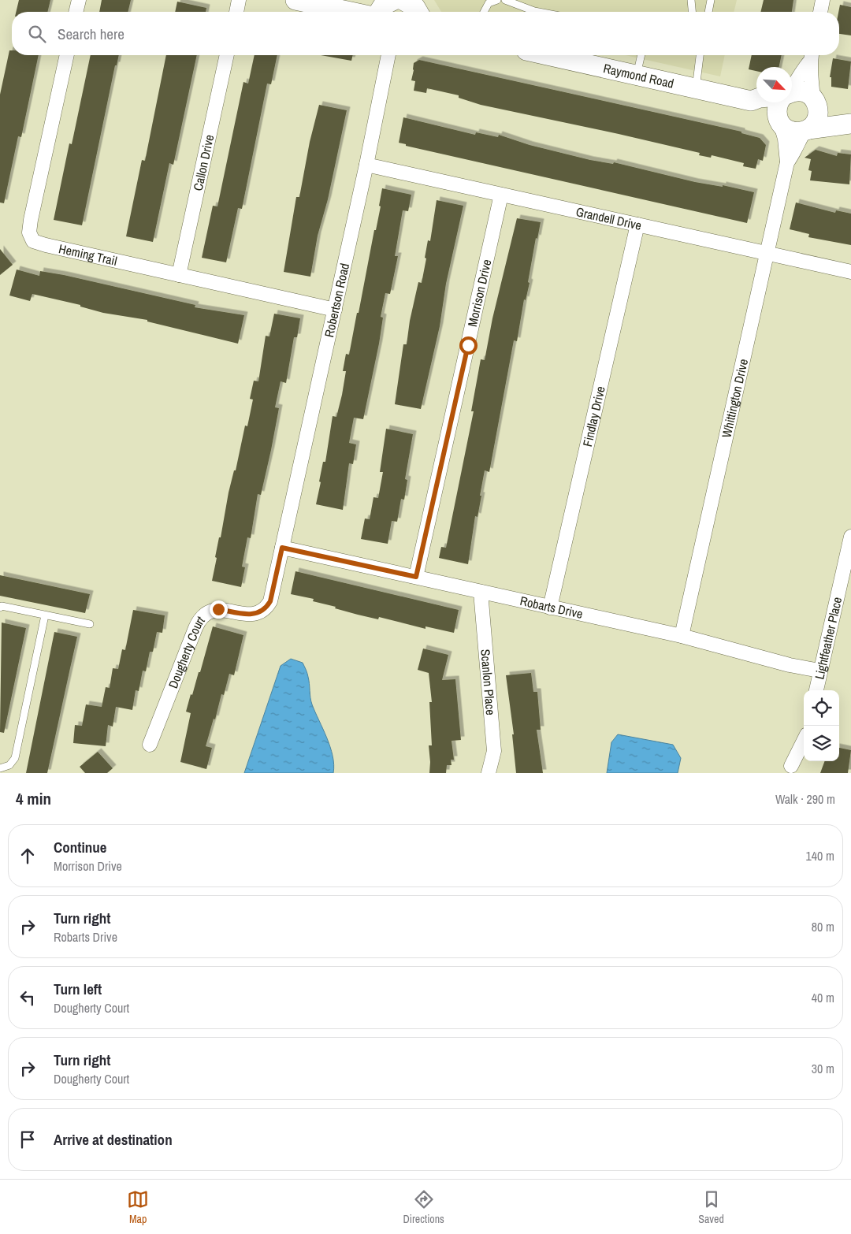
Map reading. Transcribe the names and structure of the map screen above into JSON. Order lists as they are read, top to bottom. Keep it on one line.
{"streets":{"street":["Raymond Road","Callon Drive","Grandell Drive","Heming Trail","Morrison Drive","Robertson Road","Whittington Drive","Findlay Drive","Robarts Drive","Lightfeather Place","Dougherty Court","Scanlon Place"]},"crossings":[["Raymond Road","Whittington Drive"],["Callon Drive","Heming Trail"],["Grandell Drive","Morrison Drive"],["Grandell Drive","Robertson Road"],["Grandell Drive","Whittington Drive"],["Grandell Drive","Findlay Drive"],["Heming Trail","Robertson Road"],["Morrison Drive","Robarts Drive"],["Robertson Road","Robarts Drive"],["Robertson Road","Dougherty Court"],["Whittington Drive","Robarts Drive"],["Findlay Drive","Robarts Drive"],["Robarts Drive","Lightfeather Place"],["Robarts Drive","Dougherty Court"],["Robarts Drive","Scanlon Place"]],"north":"bottom right","page":{"search":"Search here","heading":["4 min","Walk · 290 m"],"list":[["Continue","Morrison Drive","140 m"],["Turn right","Robarts Drive","80 m"],["Turn left","Dougherty Court","40 m"],["Turn right","Dougherty Court","30 m"],"Arrive at destination"],"nav":["Map","Directions","Saved"]}}
